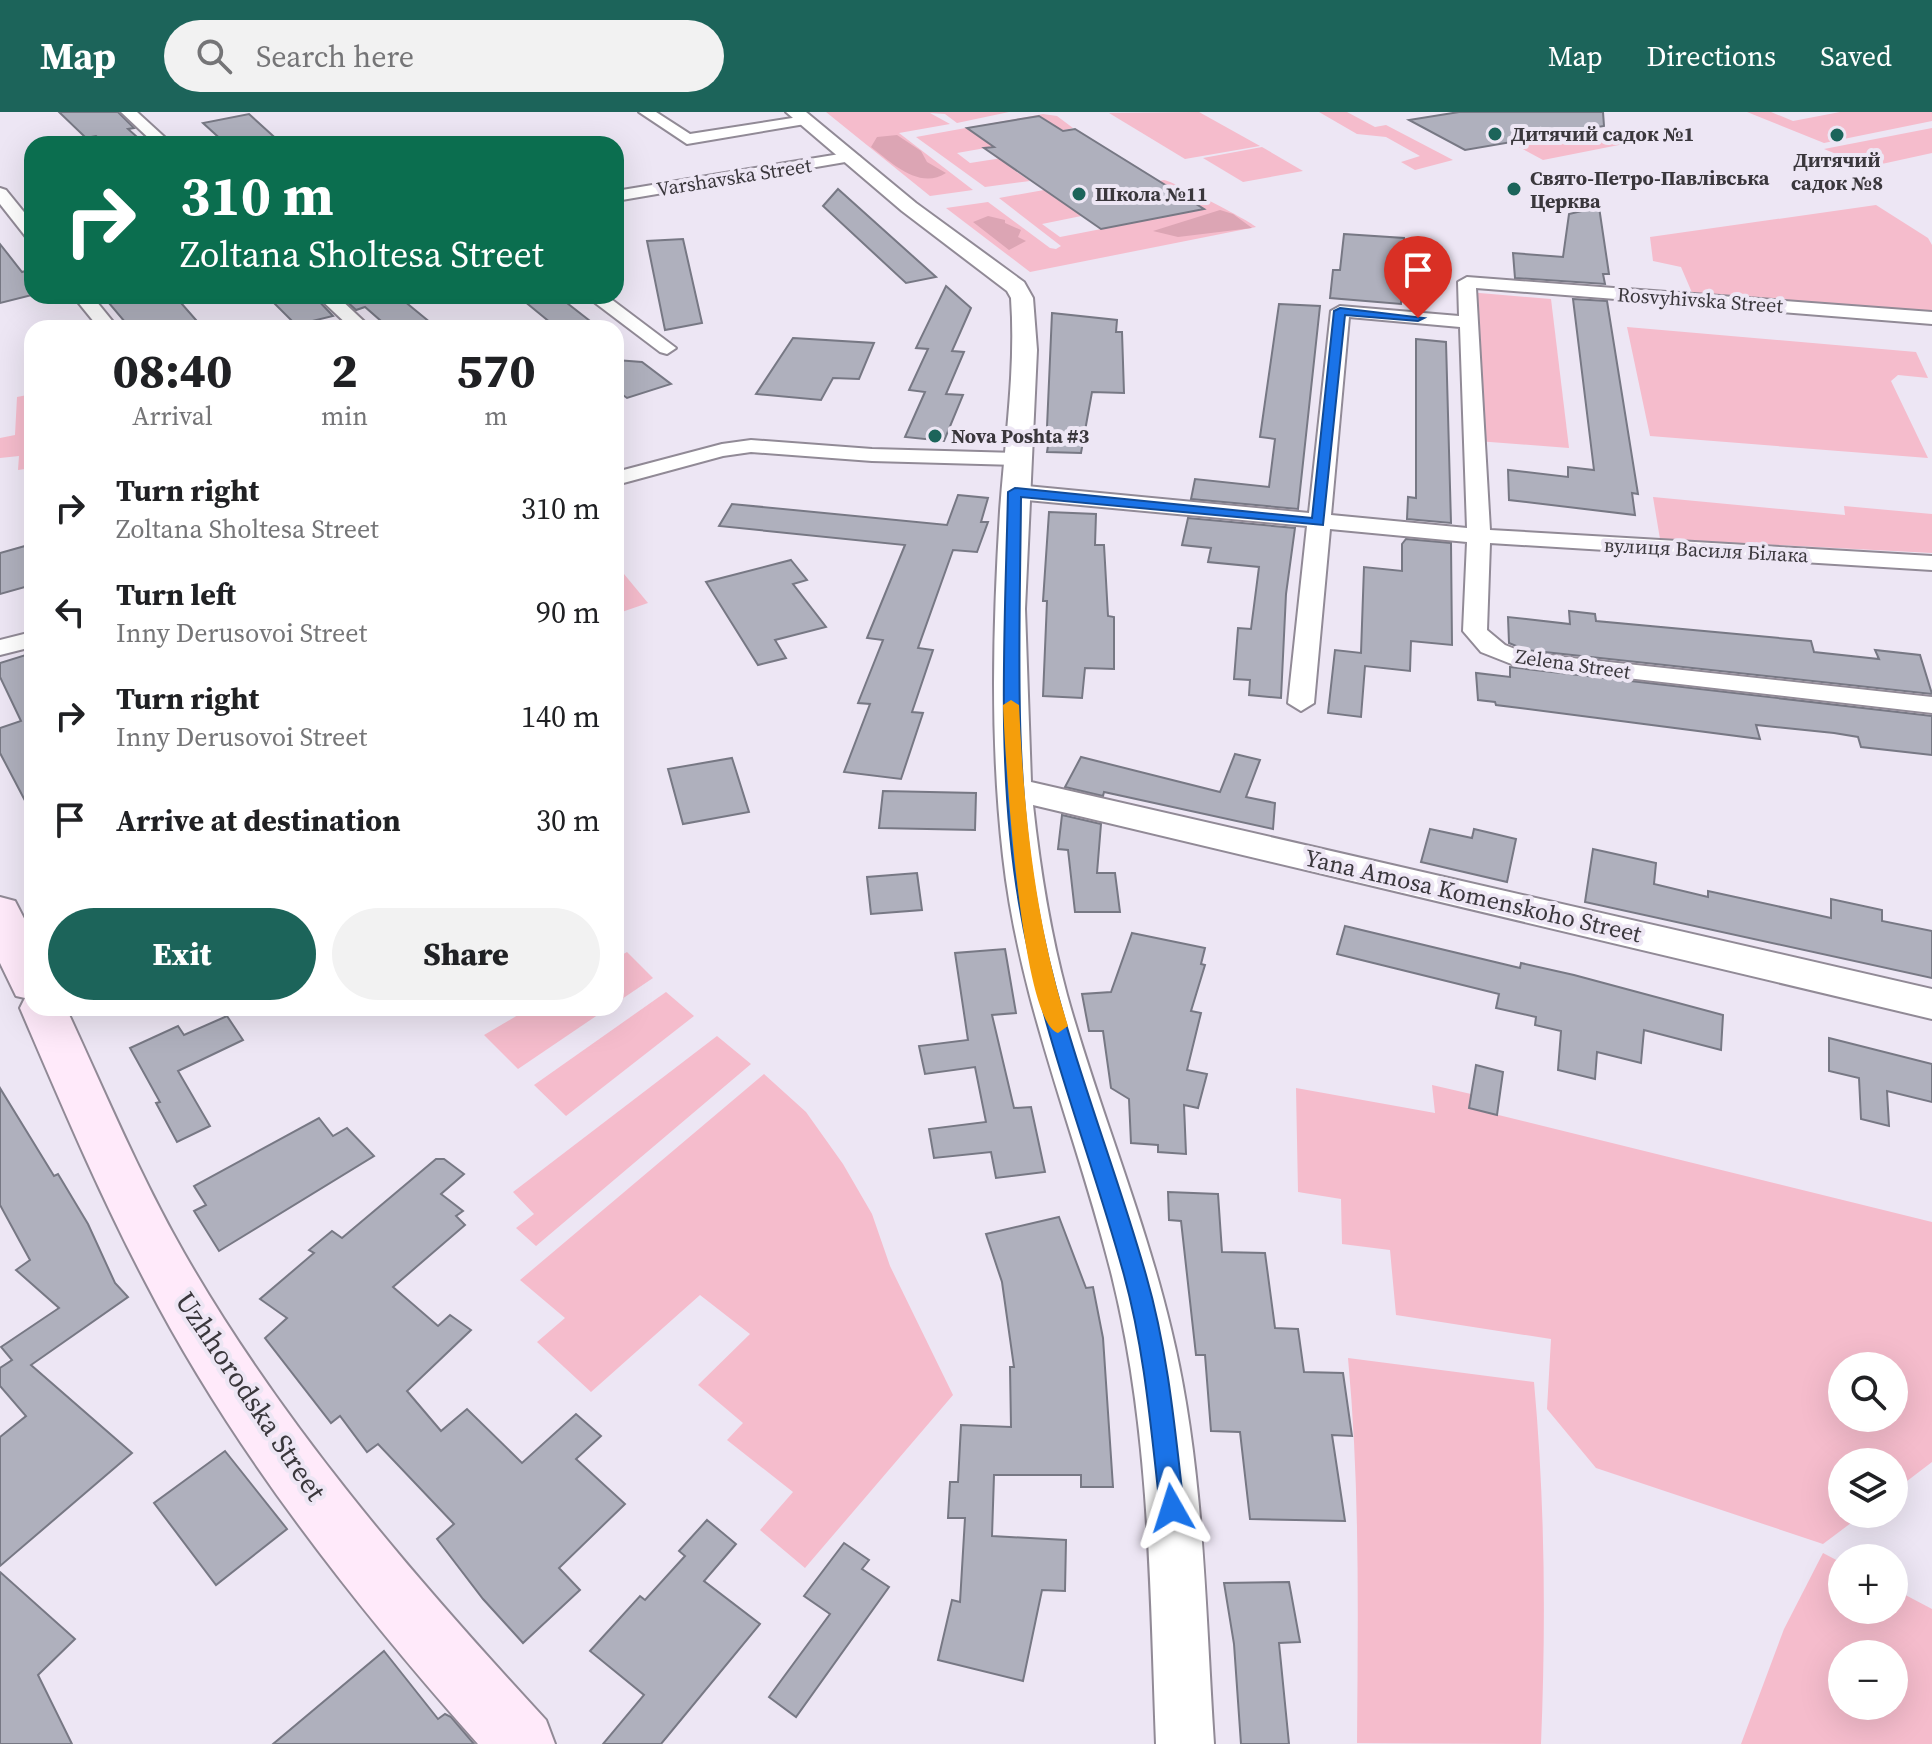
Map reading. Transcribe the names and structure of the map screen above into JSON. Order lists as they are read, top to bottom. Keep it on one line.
{"streets":{"main road":["Uzhhorodska Street"],"street":["Varshavska Street","Rosvyhivska Street","вулиця Василя Білака","Zelena Street","Yana Amosa Komenskoho Street"]},"crossings":[["Varshavska Street","вулиця Василя Білака"],["Varshavska Street","Yana Amosa Komenskoho Street"],["Rosvyhivska Street","Zelena Street"],["вулиця Василя Білака","Zelena Street"]],"places":["Дитячий садок №1","Дитячий садок №8","Свято-Петро-Павлівська Церква","Школа №11","Nova Poshta #3"],"page":{"header":"Map","search":"Search here","nav":["Map","Directions","Saved"],"turn":["310 m","Zoltana Sholtesa Street"],"eta":["08:40","Arrival","2","min","570","m"],"list":[{"name":"Turn right","note":"Zoltana Sholtesa Street","value":"310 m"},{"name":"Turn left","note":"Inny Derusovoi Street","value":"90 m"},{"name":"Turn right","note":"Inny Derusovoi Street","value":"140 m"},{"name":"Arrive at destination","value":"30 m"}],"buttons":["Exit","Share"],"map_buttons":["+","−"]}}
